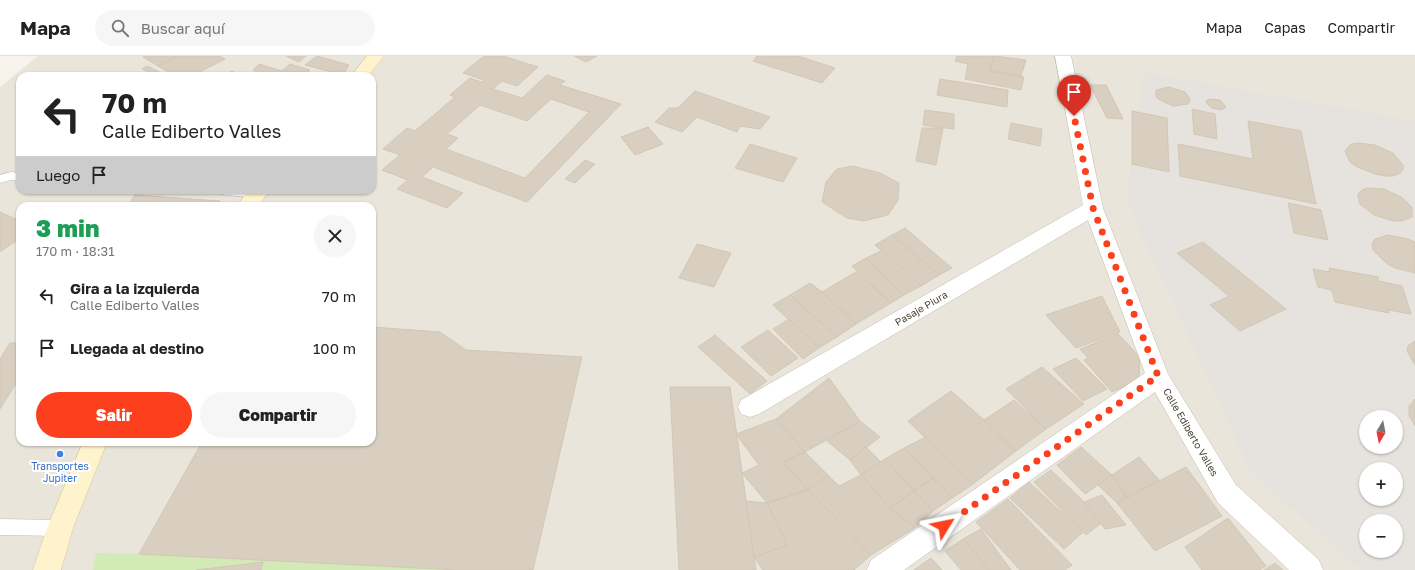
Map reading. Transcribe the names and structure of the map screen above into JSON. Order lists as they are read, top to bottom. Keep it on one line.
{"streets":{"street":["Pasaje Piura","Calle Ediberto Valles"]},"crossings":[["Pasaje Piura","Calle Ediberto Valles"]],"places":["Transportes Jupiter"],"north":"bottom","page":{"header":"Mapa","search":"Buscar aquí","nav":["Mapa","Capas","Compartir"],"turn":["70 m","Calle Ediberto Valles"],"then":"Luego","heading":["3 min","170 m · 18:31"],"list":[{"name":"Gira a la izquierda","note":"Calle Ediberto Valles","value":"70 m"},{"name":"Llegada al destino","value":"100 m"}],"buttons":["Salir","Compartir"],"map_buttons":["+","−"]}}
